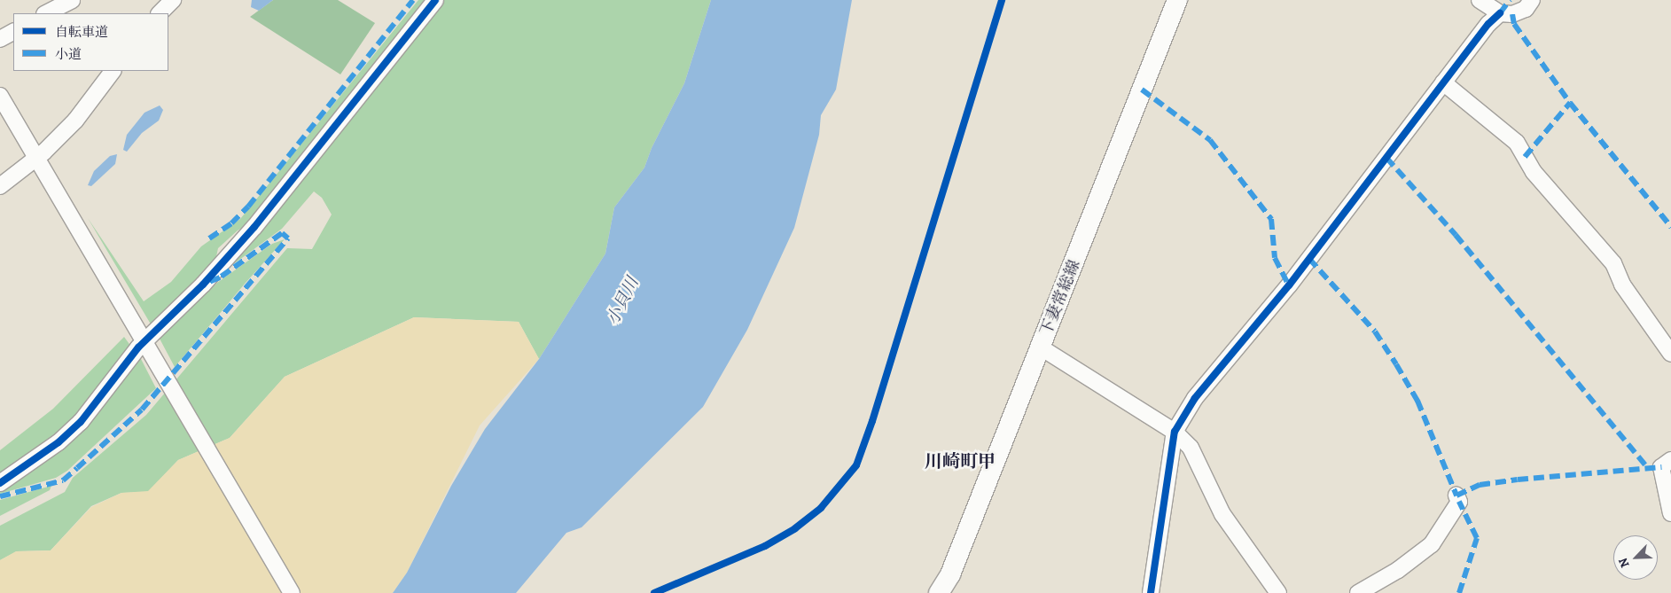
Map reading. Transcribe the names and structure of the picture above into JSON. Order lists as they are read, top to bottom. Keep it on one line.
{"streets":{"main road":["下妻常総線"]},"districts":["川崎町甲"],"water":["小貝川"],"legend":["自転車道","小道"],"north":"bottom left"}
